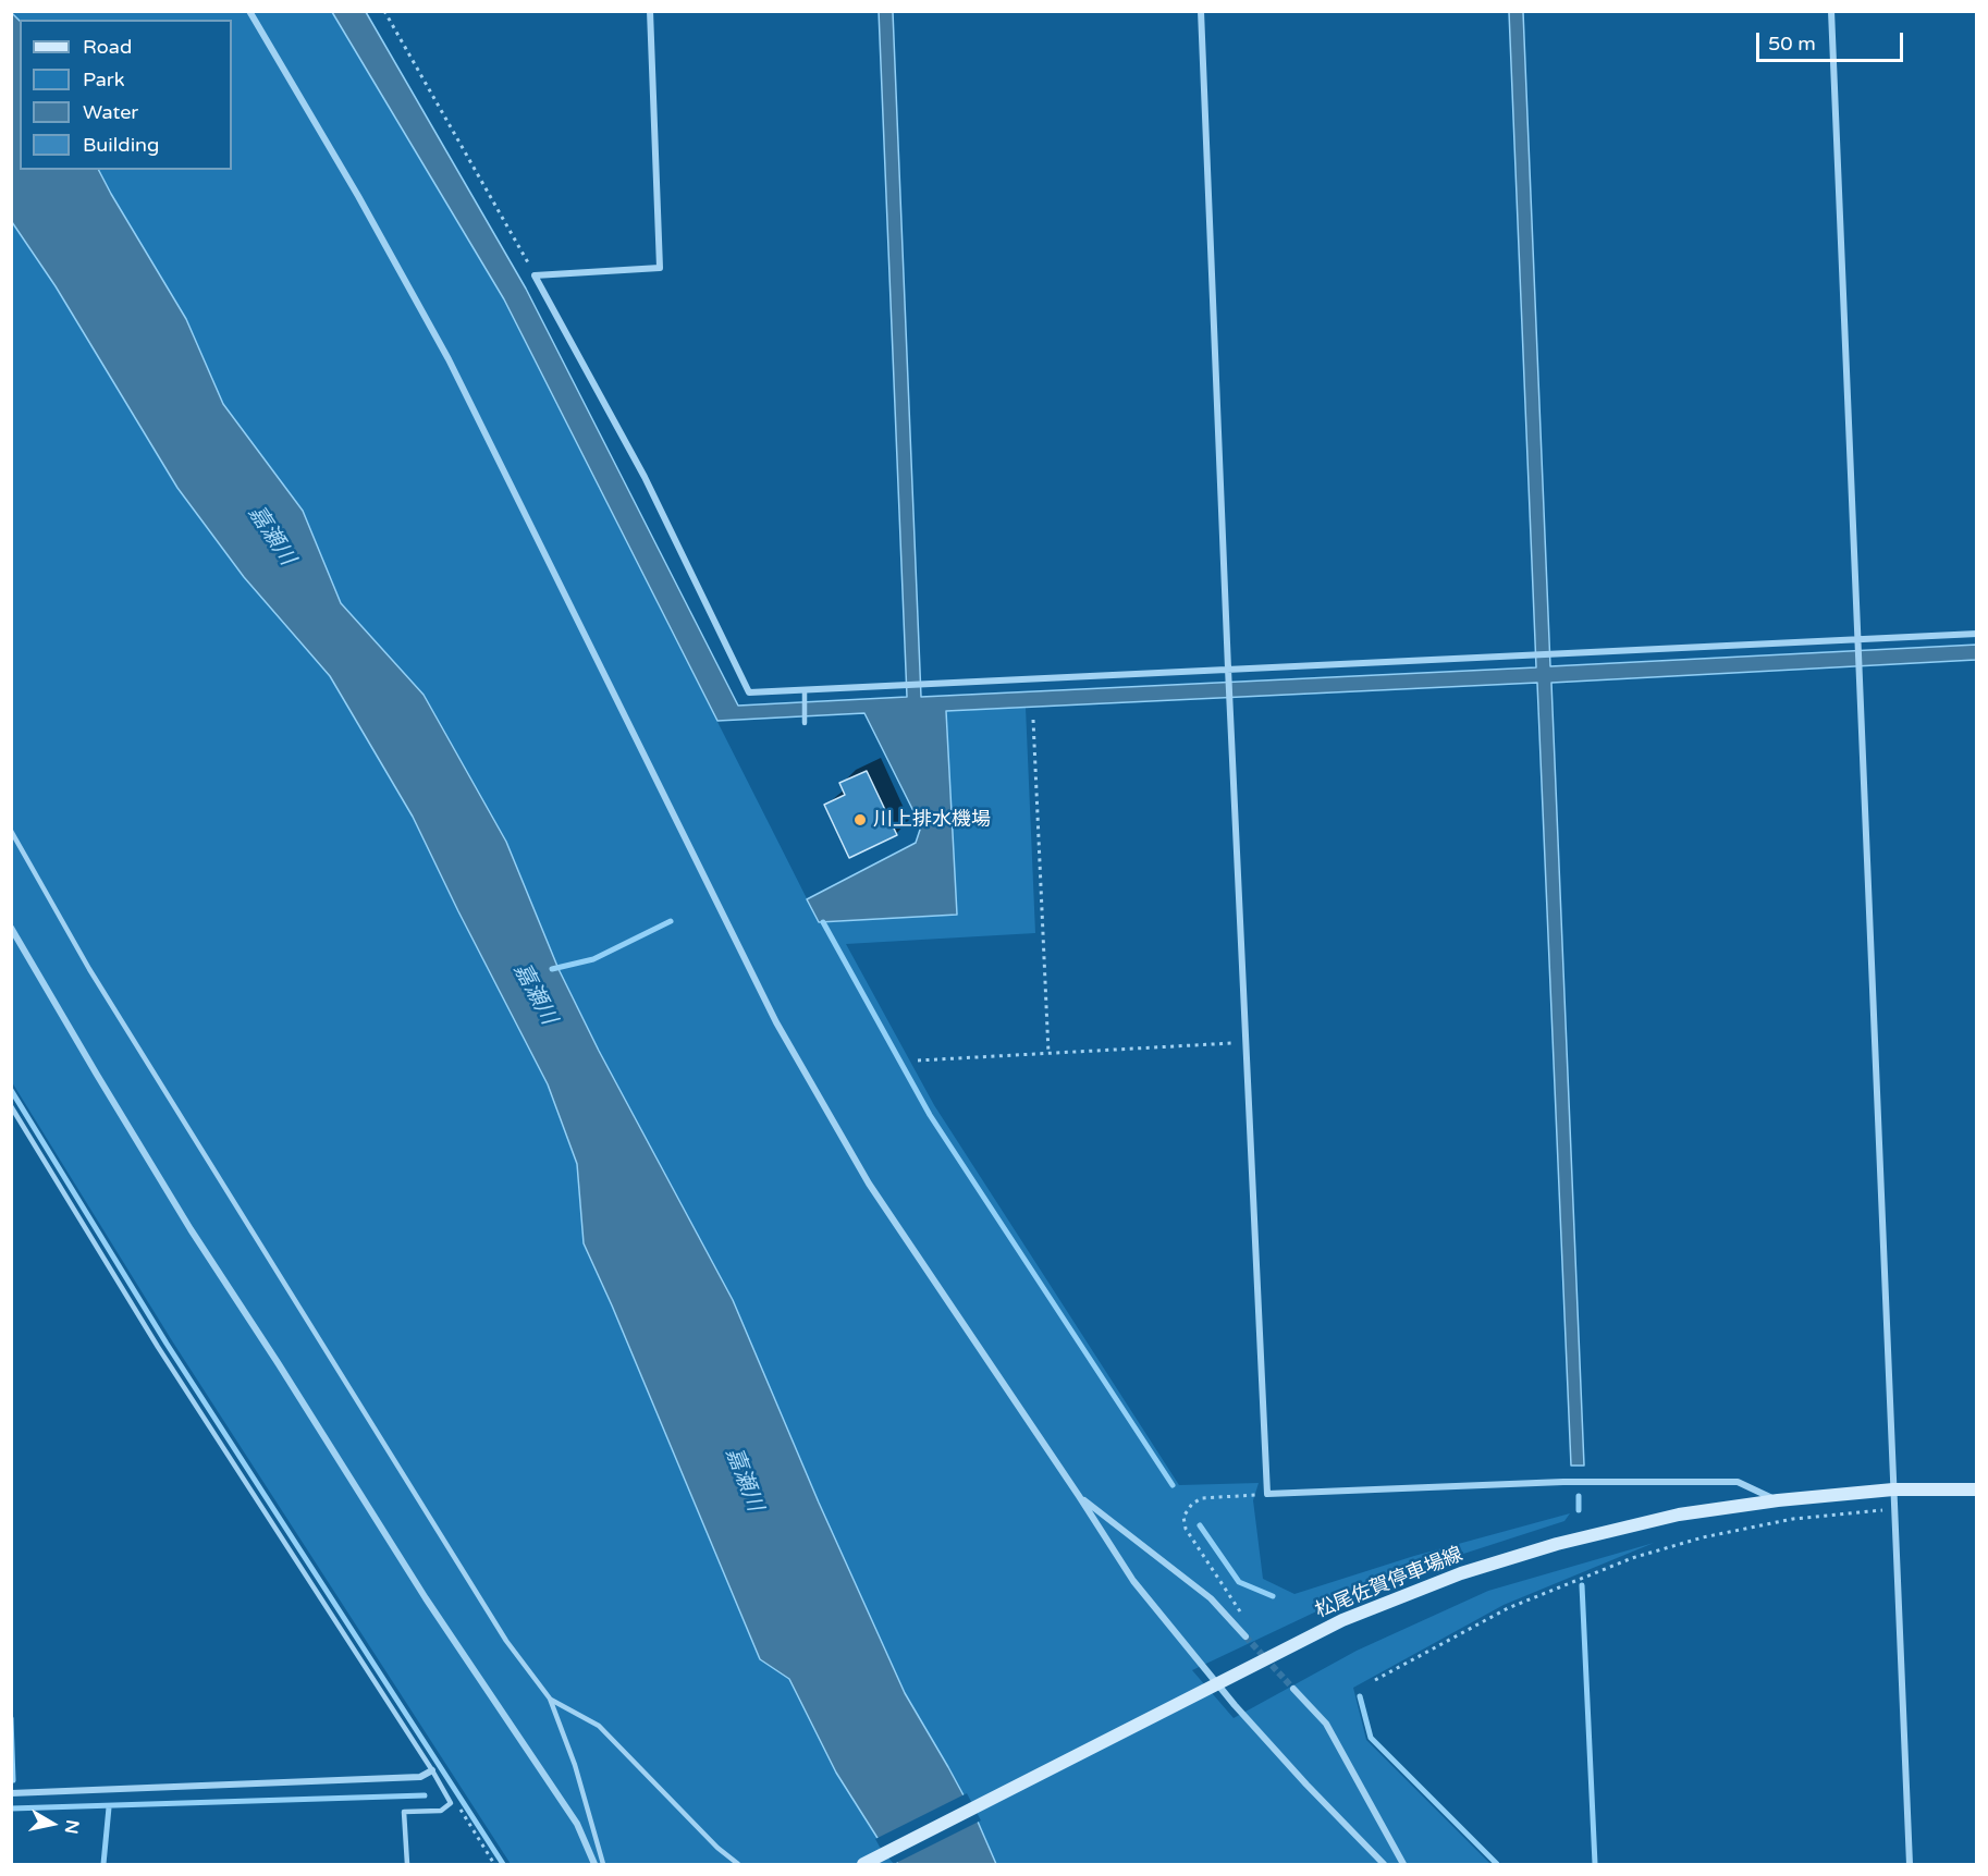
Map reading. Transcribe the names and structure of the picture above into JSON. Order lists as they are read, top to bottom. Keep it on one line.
{"streets":{"main road":["松尾佐賀停車場線"]},"water":["嘉瀬川"],"places":["川上排水機場"],"legend":["Road","Park","Water","Building"],"scale_bar":"50 m","north":"right"}
